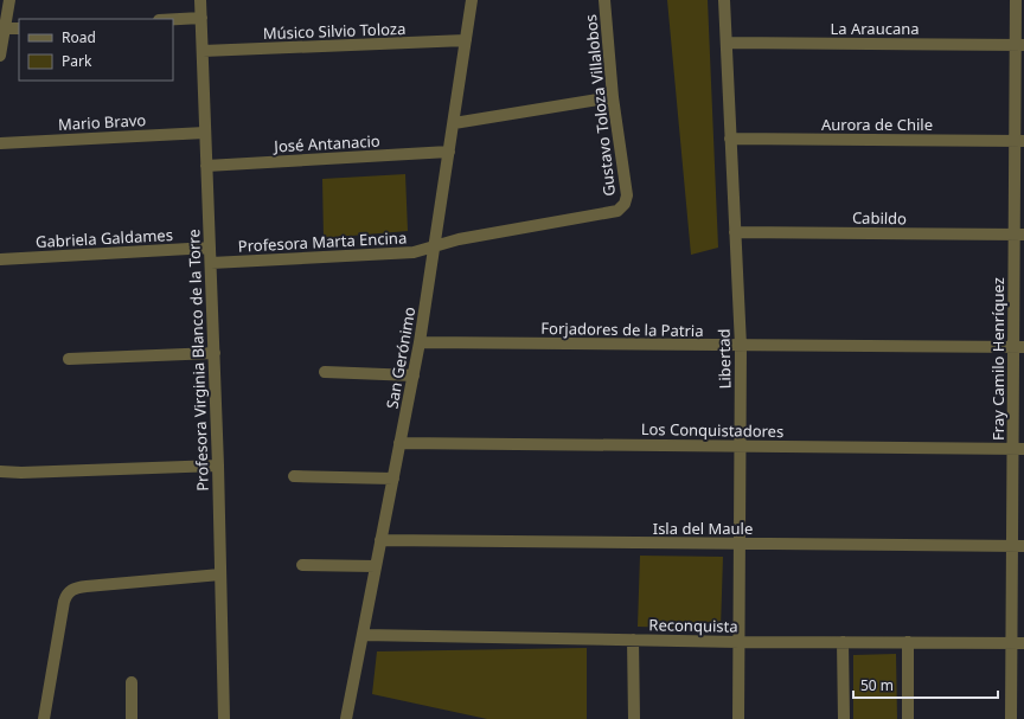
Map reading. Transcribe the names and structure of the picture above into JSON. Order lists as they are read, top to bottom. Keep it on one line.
{"streets":{"street":["La Araucana","Músico Silvio Toloza","Gustavo Toloza Villalobos","Mario Bravo","Aurora de Chile","José Antanacio","Cabildo","Gabriela Galdames","Profesora Marta Encina","Forjadores de la Patria","San Gerónimo","Libertad","Fray Camilo Henríquez","Profesora Virginia Blanco de la Torre","Los Conquistadores","Isla del Maule","Reconquista"]},"crossings":[["La Araucana","Libertad"],["La Araucana","Fray Camilo Henríquez"],["Músico Silvio Toloza","San Gerónimo"],["Músico Silvio Toloza","Profesora Virginia Blanco de la Torre"],["Gustavo Toloza Villalobos","Profesora Marta Encina"],["Mario Bravo","Profesora Virginia Blanco de la Torre"],["Aurora de Chile","Libertad"],["Aurora de Chile","Fray Camilo Henríquez"],["José Antanacio","San Gerónimo"],["José Antanacio","Profesora Virginia Blanco de la Torre"],["Cabildo","Libertad"],["Cabildo","Fray Camilo Henríquez"],["Gabriela Galdames","Profesora Virginia Blanco de la Torre"],["Profesora Marta Encina","San Gerónimo"],["Profesora Marta Encina","Profesora Virginia Blanco de la Torre"],["Forjadores de la Patria","San Gerónimo"],["Forjadores de la Patria","Libertad"],["Forjadores de la Patria","Fray Camilo Henríquez"],["San Gerónimo","Los Conquistadores"],["San Gerónimo","Isla del Maule"],["San Gerónimo","Reconquista"],["Libertad","Los Conquistadores"],["Libertad","Isla del Maule"],["Libertad","Reconquista"],["Fray Camilo Henríquez","Los Conquistadores"],["Fray Camilo Henríquez","Isla del Maule"],["Fray Camilo Henríquez","Reconquista"]],"legend":["Road","Park"],"scale_bar":"50 m"}
